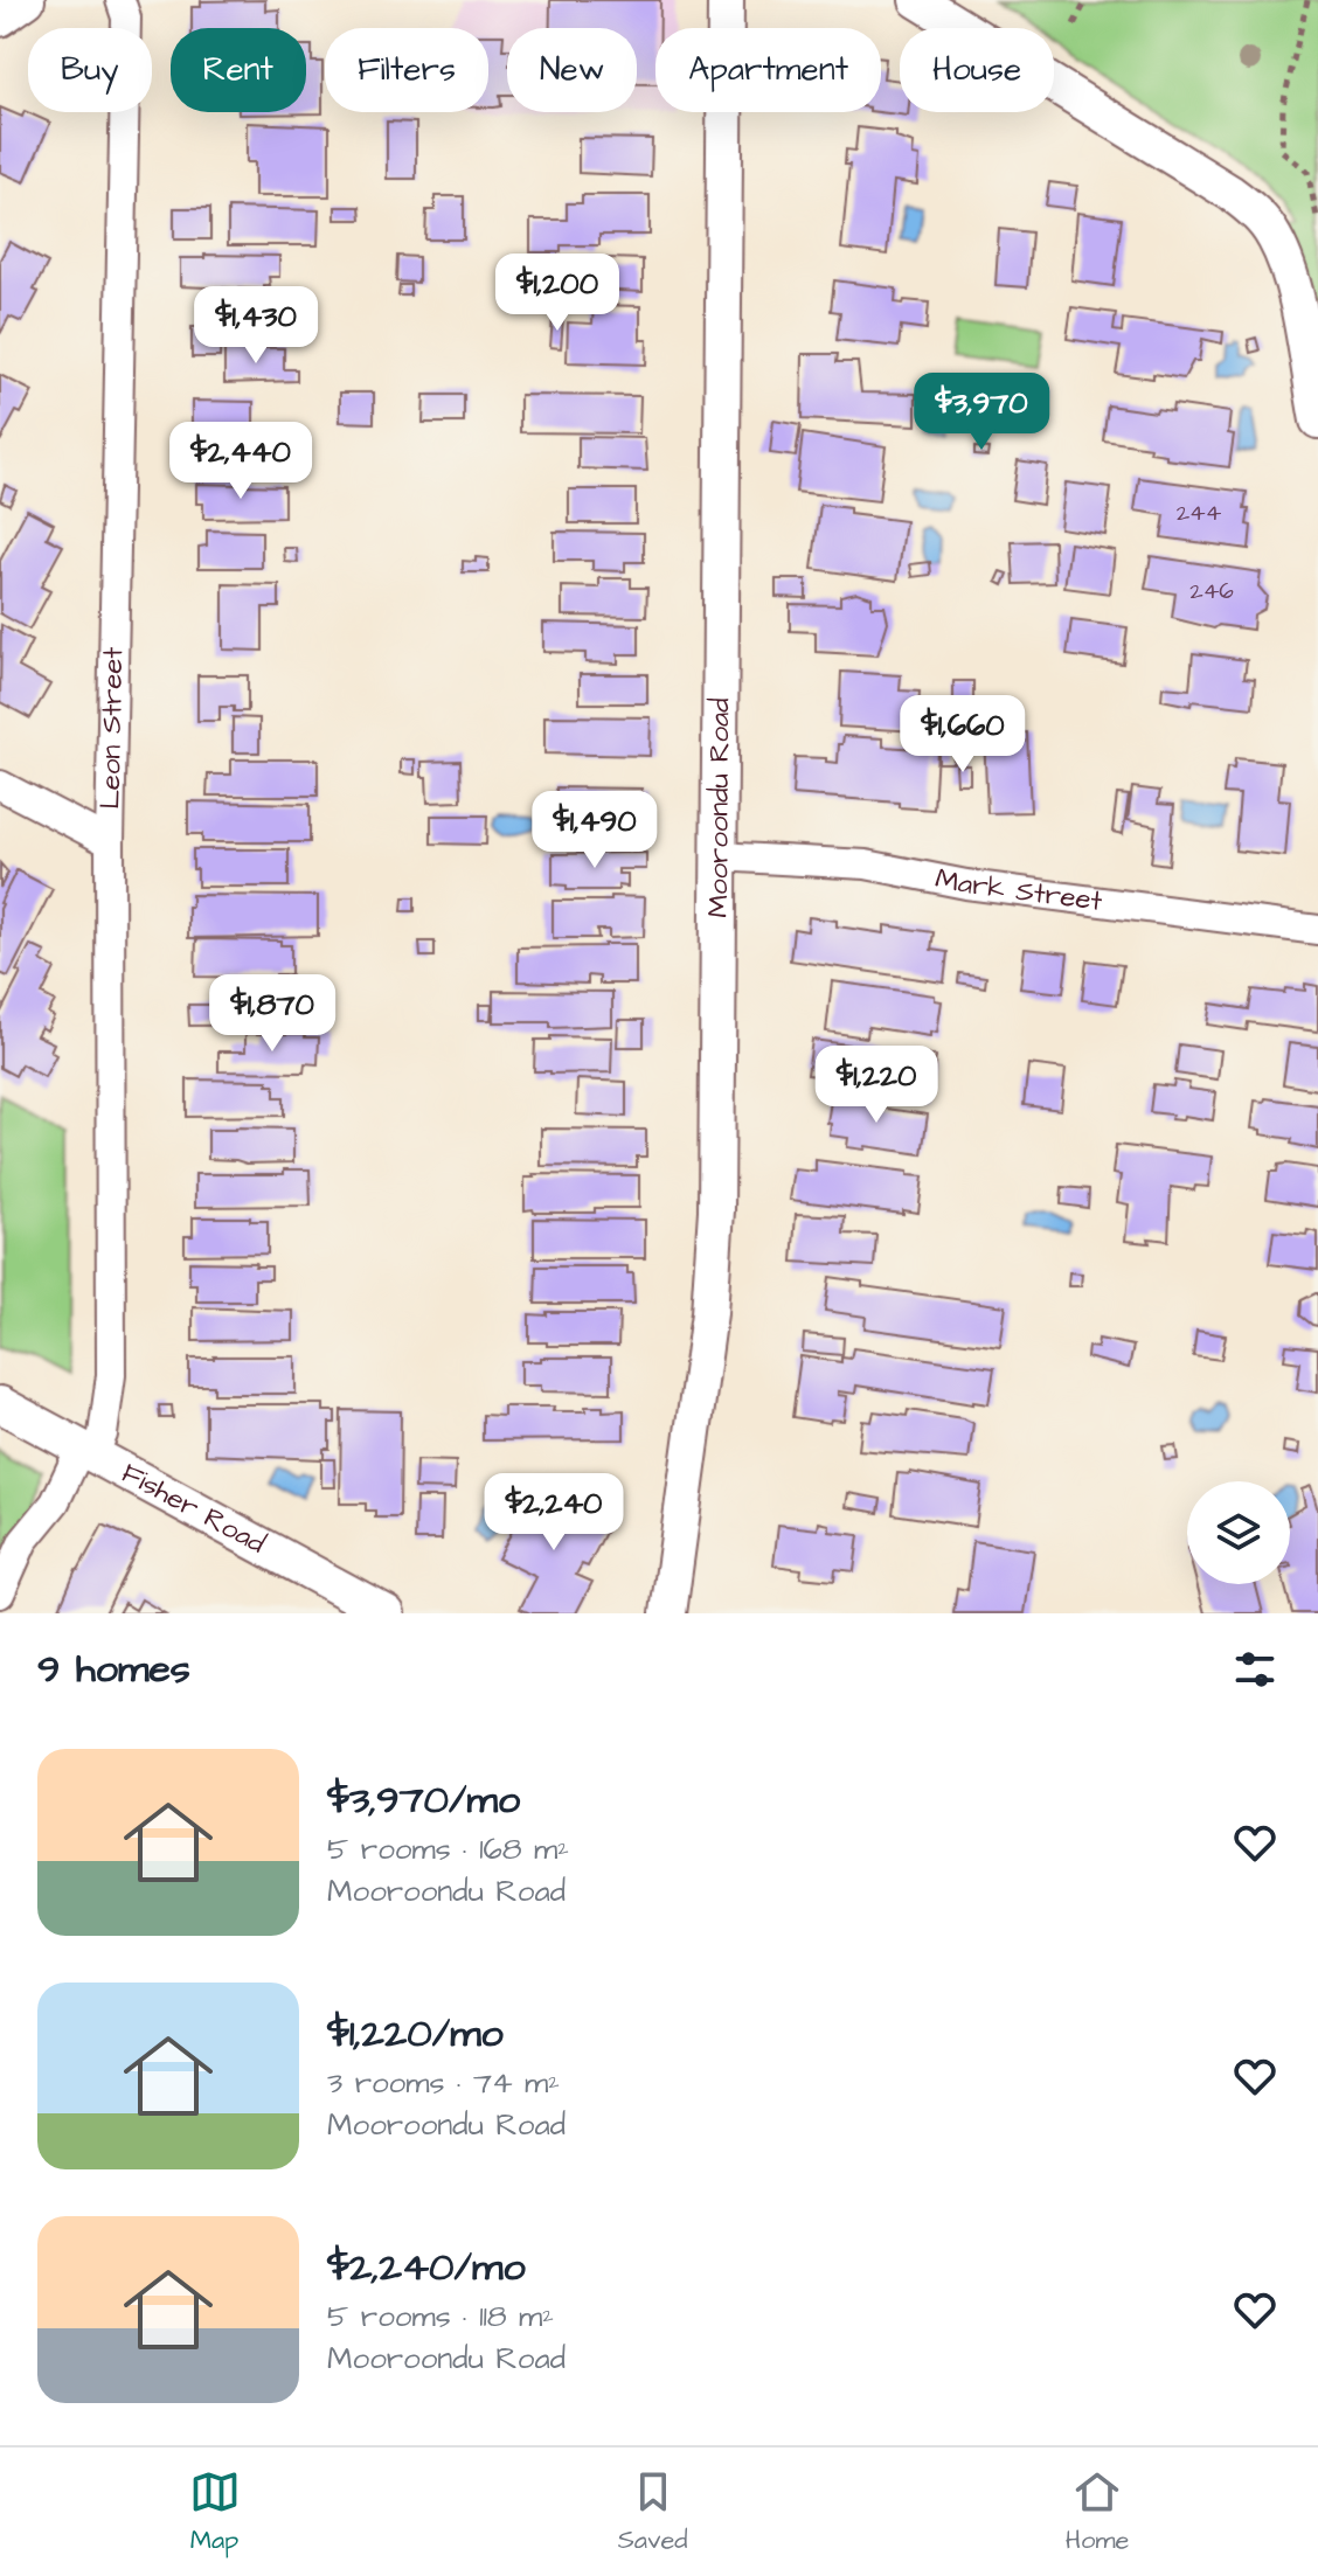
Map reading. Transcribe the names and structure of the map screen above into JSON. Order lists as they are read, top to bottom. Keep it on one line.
{"streets":{"street":["Leon Street","Mooroondu Road","Mark Street","Fisher Road"]},"crossings":[["Leon Street","Fisher Road"],["Mooroondu Road","Mark Street"]],"house_numbers":["244","246"],"page":{"chip":["Buy","Rent","Filters","New","Apartment","House"],"price":["$1,200","$1,430","$3,970","$2,440","$1,660","$1,490","$1,870","$1,220","$2,240"],"heading":"9 homes","list":[{"name":"$3,970/mo","note":"5 rooms · 168 m² · Mooroondu Road"},{"name":"$1,220/mo","note":"3 rooms · 74 m² · Mooroondu Road"},{"name":"$2,240/mo","note":"5 rooms · 118 m² · Mooroondu Road"}],"tabs":["Map","Saved","Home"]}}
